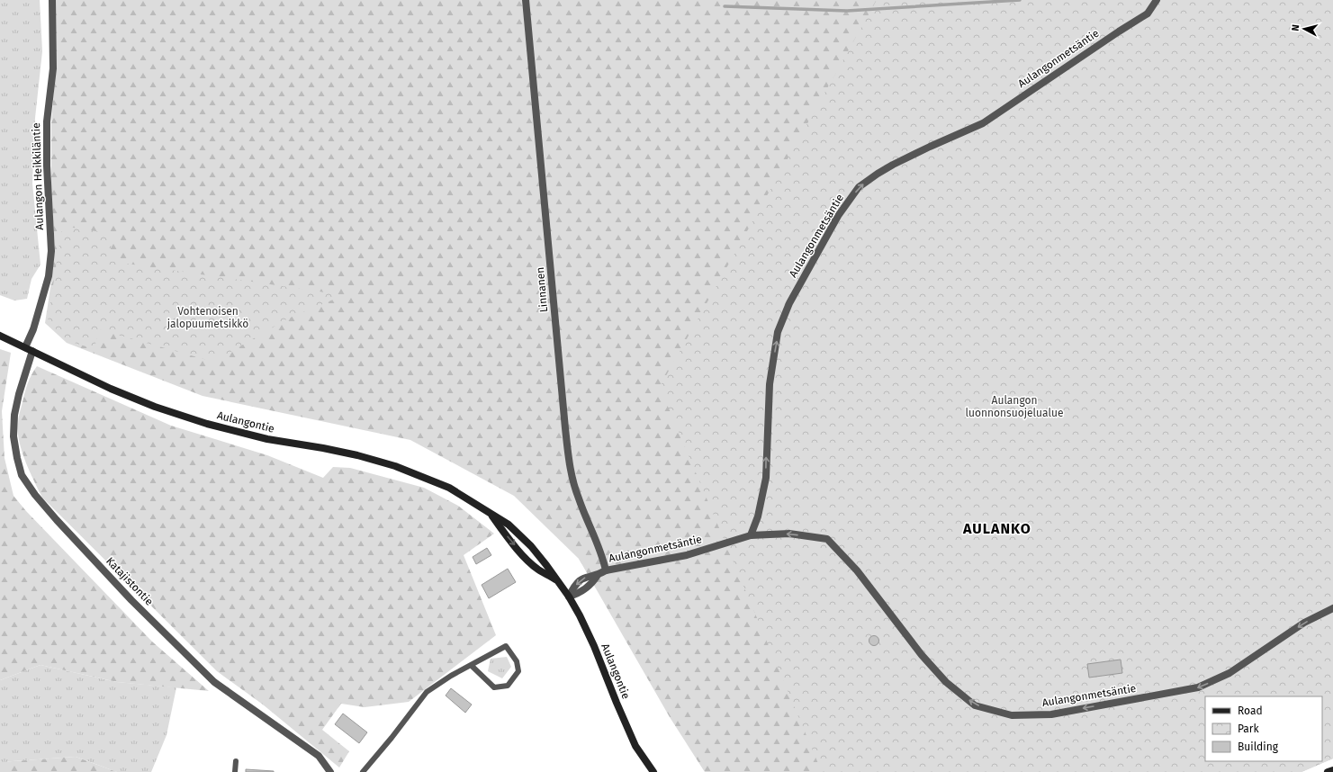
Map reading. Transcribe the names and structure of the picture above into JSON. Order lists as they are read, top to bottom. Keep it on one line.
{"streets":{"street":["Aulangonmetsäntie","Aulangon Heikkiläntie","Linnanen","Aulangontie","Katajistontie"]},"crossings":[["Aulangonmetsäntie","Linnanen"],["Aulangon Heikkiläntie","Aulangontie"],["Aulangon Heikkiläntie","Katajistontie"],["Aulangontie","Katajistontie"]],"districts":["AULANKO"],"parks":["Vohtenoisen jalopuumetsikkö","Aulangon luonnonsuojelualue"],"legend":["Road","Park","Building"],"north":"left"}
